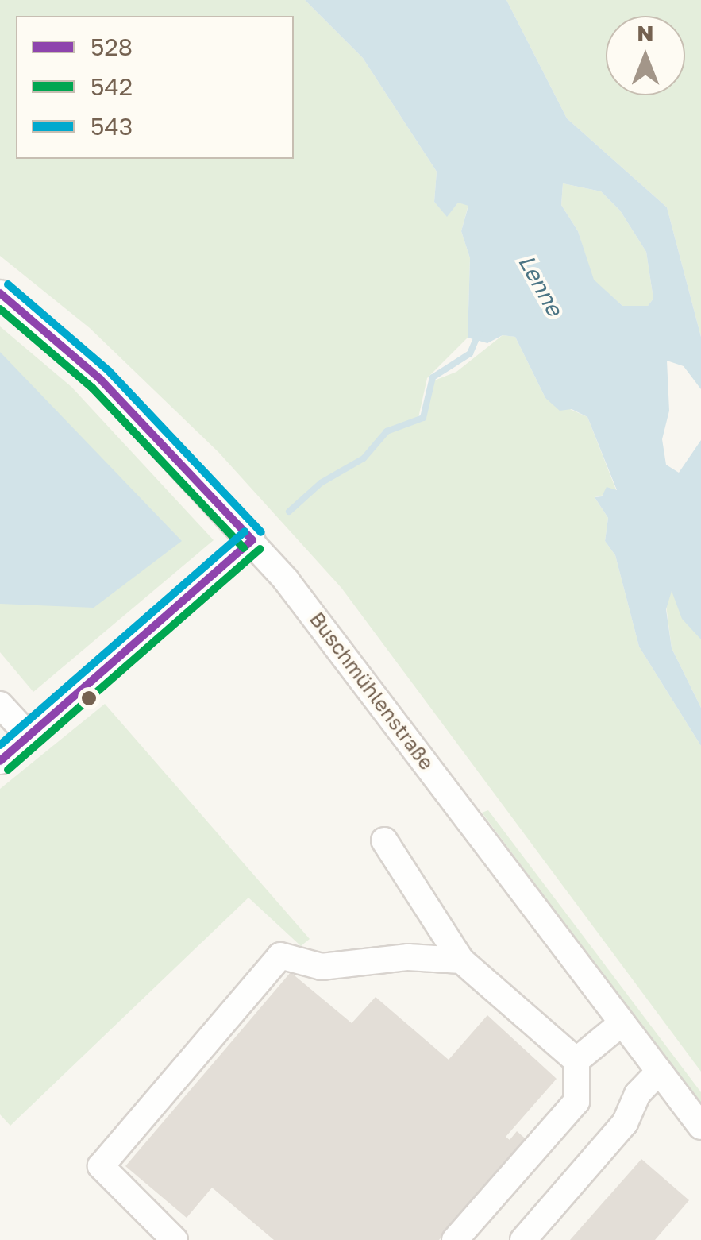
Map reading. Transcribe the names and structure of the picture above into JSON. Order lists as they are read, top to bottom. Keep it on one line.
{"streets":{"street":["Buschmühlenstraße"]},"water":["Lenne"],"lines":["transit line 543","transit line 528","transit line 542"],"legend":["528","542","543"],"north":"top"}
